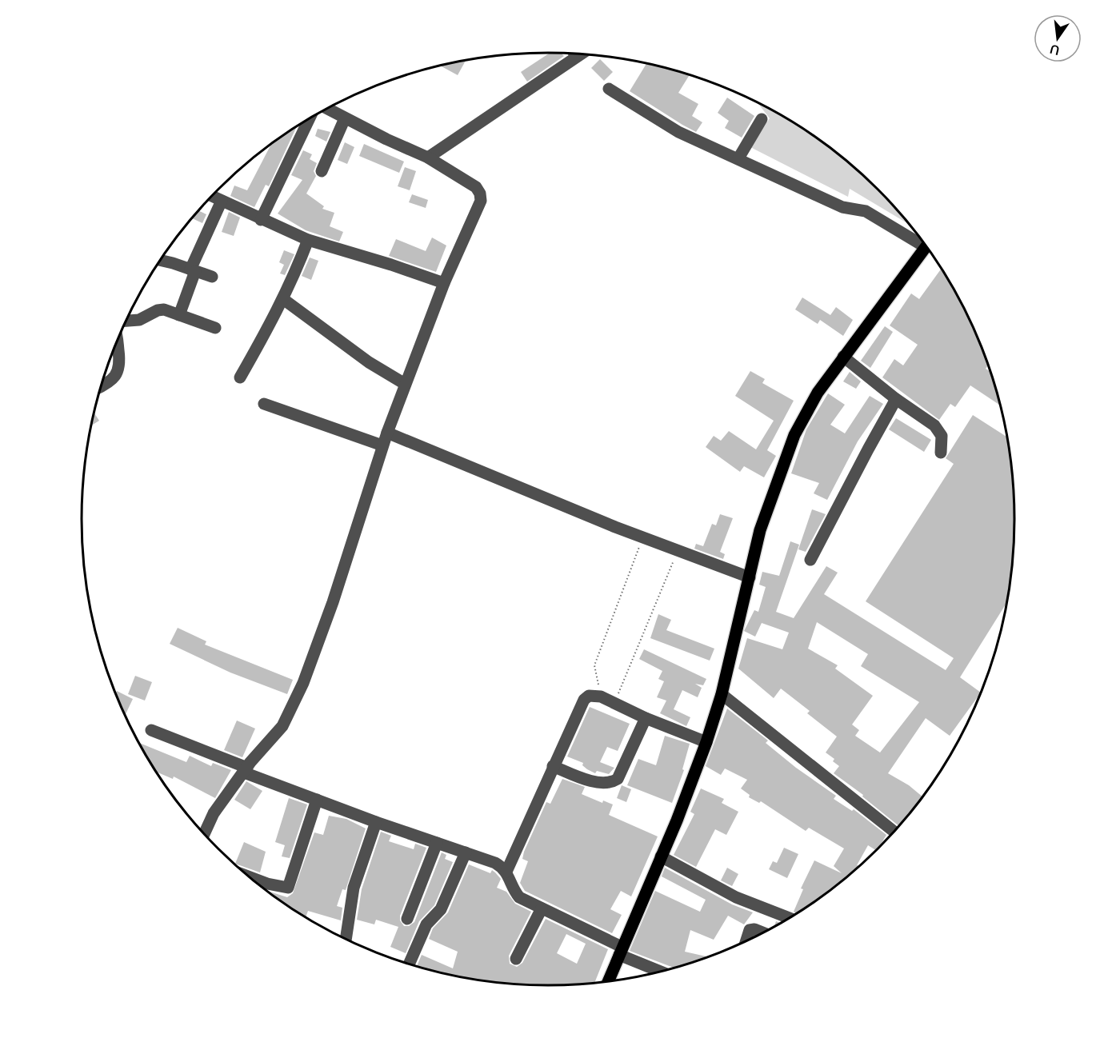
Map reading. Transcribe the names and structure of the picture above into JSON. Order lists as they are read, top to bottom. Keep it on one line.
{"north":"bottom"}
